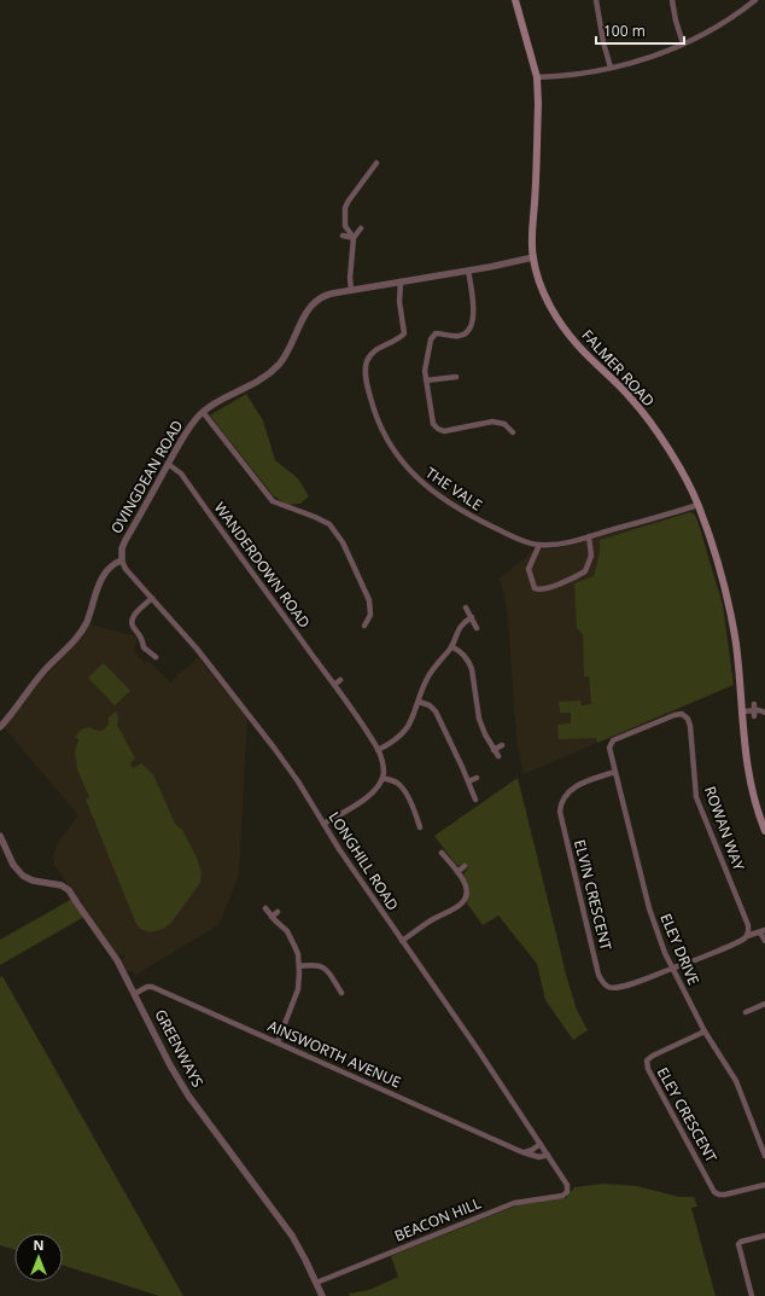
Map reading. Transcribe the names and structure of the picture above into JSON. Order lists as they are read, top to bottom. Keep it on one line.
{"streets":{"main road":["FALMER ROAD"],"street":["OVINGDEAN ROAD","THE VALE","WANDERDOWN ROAD","ROWAN WAY","LONGHILL ROAD","ELVIN CRESCENT","ELEY DRIVE","GREENWAYS","AINSWORTH AVENUE","ELEY CRESCENT","BEACON HILL"]},"crossings":[["FALMER ROAD","OVINGDEAN ROAD"],["FALMER ROAD","THE VALE"],["OVINGDEAN ROAD","THE VALE"],["OVINGDEAN ROAD","WANDERDOWN ROAD"],["OVINGDEAN ROAD","LONGHILL ROAD"],["ROWAN WAY","ELEY DRIVE"],["LONGHILL ROAD","AINSWORTH AVENUE"],["LONGHILL ROAD","BEACON HILL"],["ELVIN CRESCENT","ELEY DRIVE"],["ELEY DRIVE","ELEY CRESCENT"],["GREENWAYS","AINSWORTH AVENUE"],["GREENWAYS","BEACON HILL"]],"scale_bar":"100 m","north":"top"}
